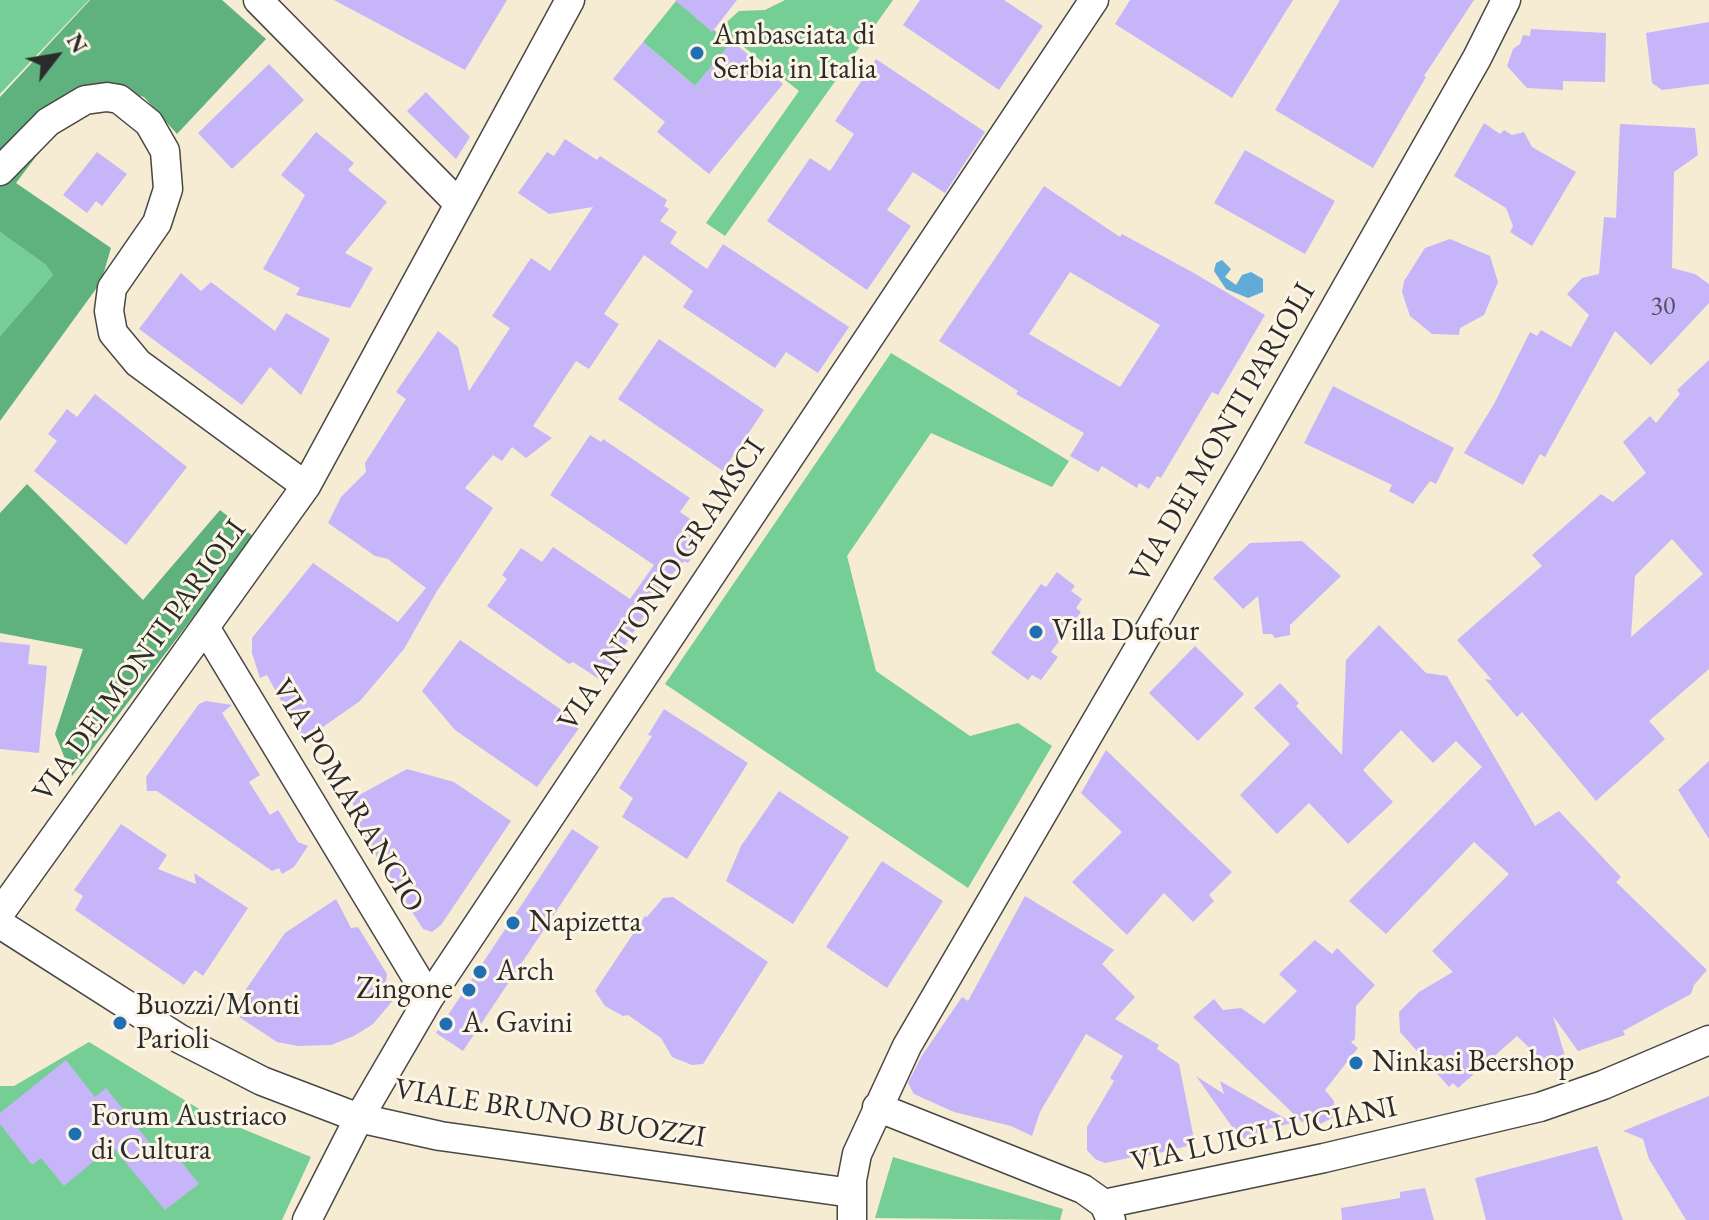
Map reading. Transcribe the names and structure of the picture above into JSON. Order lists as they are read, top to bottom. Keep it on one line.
{"streets":{"street":["VIA DEI MONTI PARIOLI","VIA ANTONIO GRAMSCI","VIA POMARANCIO","VIALE BRUNO BUOZZI","VIA LUIGI LUCIANI"]},"crossings":[["VIA DEI MONTI PARIOLI","VIA POMARANCIO"],["VIA DEI MONTI PARIOLI","VIALE BRUNO BUOZZI"],["VIA ANTONIO GRAMSCI","VIA POMARANCIO"],["VIA ANTONIO GRAMSCI","VIALE BRUNO BUOZZI"]],"places":["Ambasciata di Serbia in Italia","Villa Dufour","Napizetta","Arch","Zingone","Buozzi/Monti Parioli","A. Gavini","Ninkasi Beershop","Forum Austriaco di Cultura"],"house_numbers":["30"],"north":"top right"}
